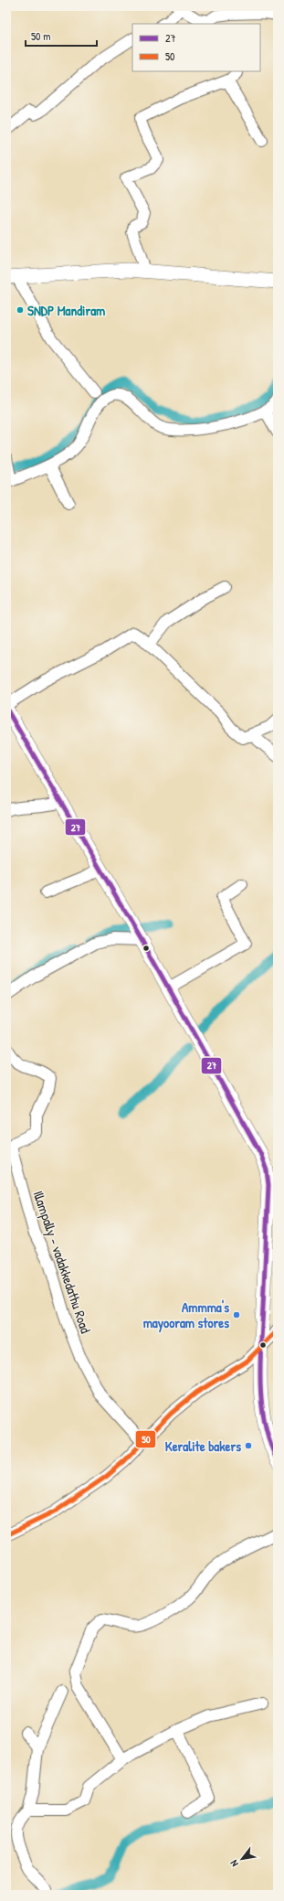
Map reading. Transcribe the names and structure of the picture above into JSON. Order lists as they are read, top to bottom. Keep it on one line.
{"streets":{"street":["Illampally - vadakkedathu Road"]},"places":["SNDP Mandiram","Ammma's mayooram stores","Keralite bakers"],"lines":["transit line 27","transit line 50"],"legend":["27","50"],"scale_bar":"50 m","north":"bottom left"}
